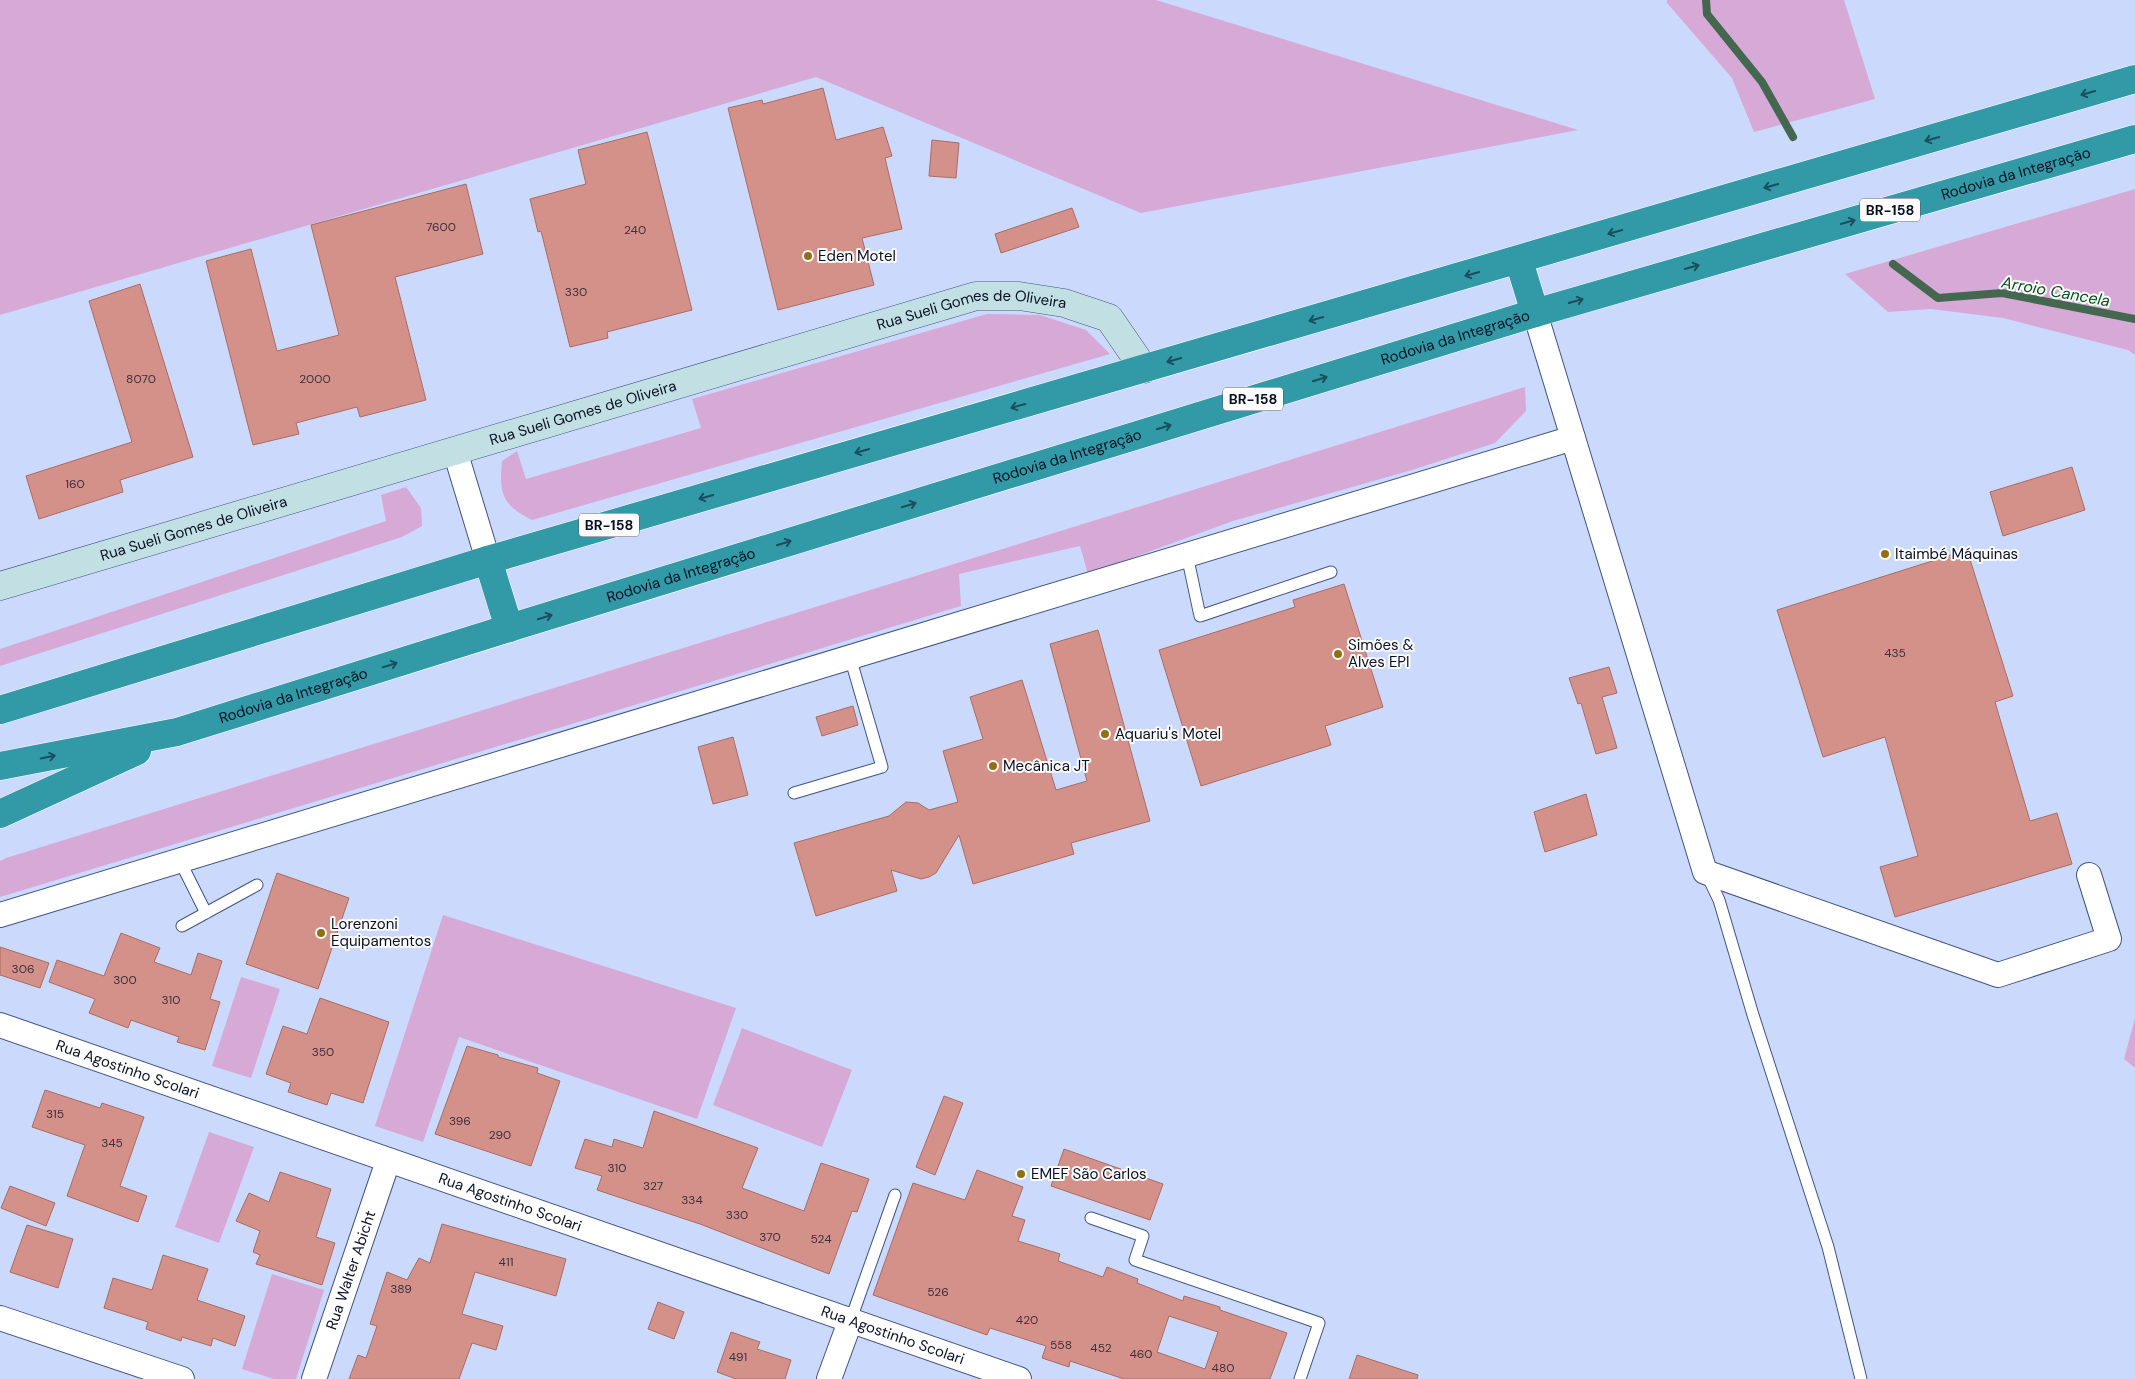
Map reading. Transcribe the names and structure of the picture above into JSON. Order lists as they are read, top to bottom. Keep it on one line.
{"streets":{"highway":["Rodovia da Integração","BR-158"],"street":["Rua Sueli Gomes de Oliveira","Rua Agostinho Scolari","Rua Walter Abicht"]},"crossings":[["BR-158","Rua Sueli Gomes de Oliveira"],["Rua Agostinho Scolari","Rua Walter Abicht"]],"water":["Arroio Cancela"],"places":["Eden Motel","Itaimbé Máquinas","Simões & Alves EPI","Aquariu's Motel","Mecânica JT","Lorenzoni Equipamentos","EMEF São Carlos"],"house_numbers":["7600","240","330","8070","2000","160","435","306","300","310","350","315","396","290","345","310","327","334","330","370","524","411","389","526","420","558","452","460","491","480"]}
